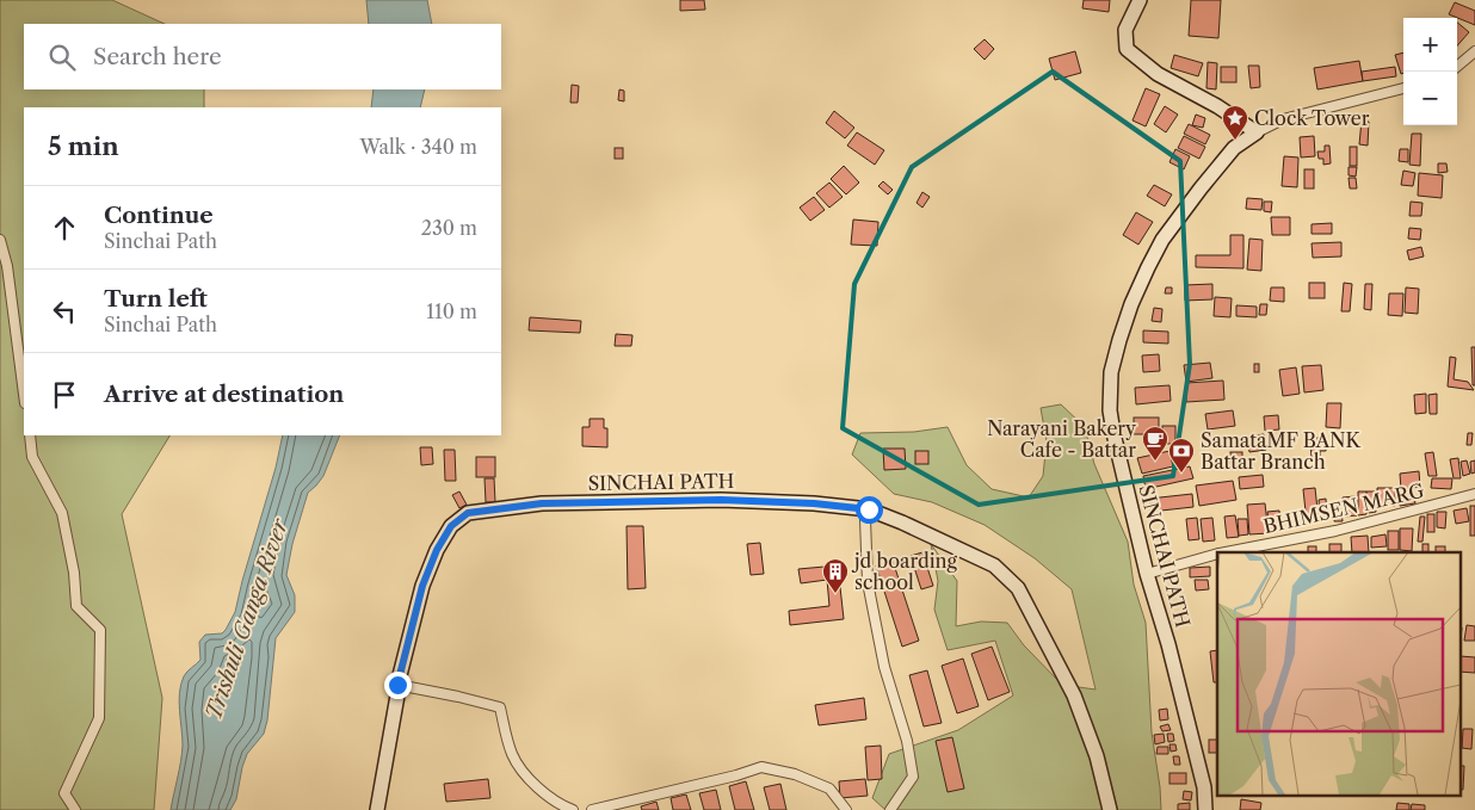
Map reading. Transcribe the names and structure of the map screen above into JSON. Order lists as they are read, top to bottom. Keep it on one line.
{"streets":{"street":["SINCHAI PATH","BHIMSEN MARG"]},"crossings":[["SINCHAI PATH","BHIMSEN MARG"]],"water":["Trishuli Ganga River"],"places":{"place":["Clock Tower"],"cafe":["Narayani Bakery Cafe - Battar"],"bank":["SamataMF BANK Battar Branch"],"building":["jd boarding school"]},"page":{"map_buttons":["+","−"],"search":"Search here","heading":["5 min","Walk · 340 m"],"list":[["Continue","Sinchai Path","230 m"],["Turn left","Sinchai Path","110 m"],"Arrive at destination"]}}
